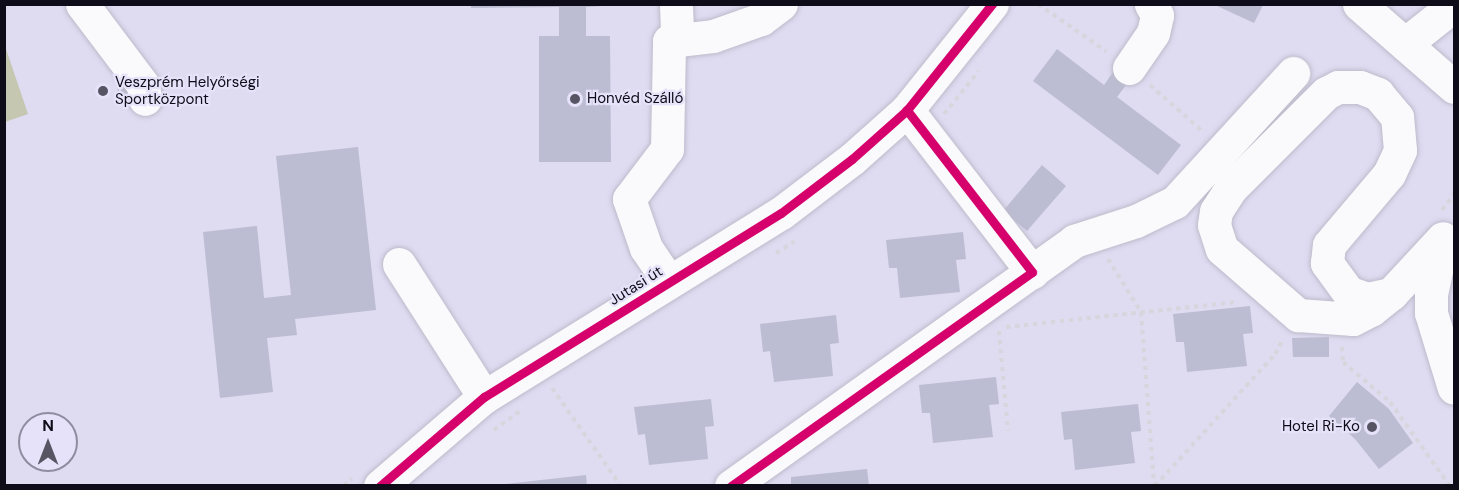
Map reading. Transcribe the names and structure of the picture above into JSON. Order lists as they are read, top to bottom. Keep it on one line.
{"streets":{"street":["Jutasi út"]},"places":["Veszprém Helyőrségi Sportközpont","Honvéd Szálló","Hotel Ri-Ko"],"north":"top"}
